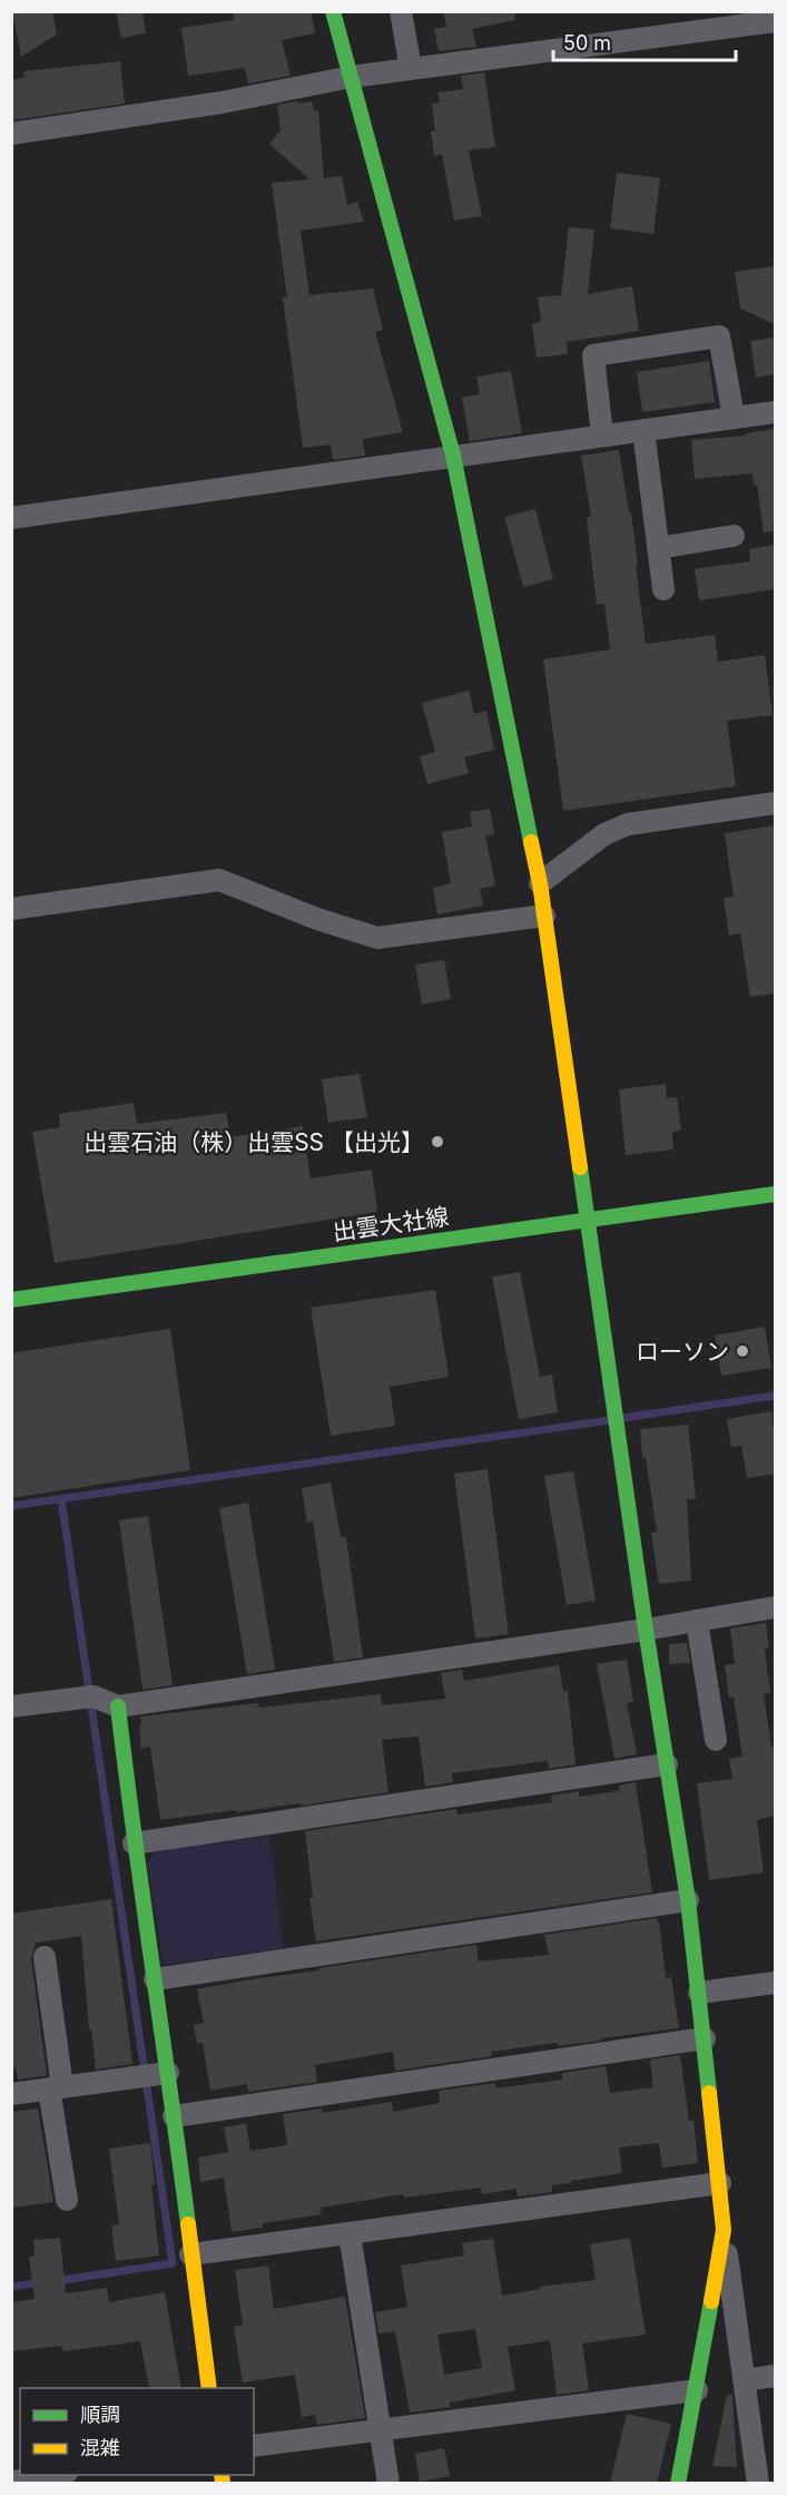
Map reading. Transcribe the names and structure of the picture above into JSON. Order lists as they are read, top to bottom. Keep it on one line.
{"streets":{"street":["出雲大社線"]},"places":["出雲石油（株）出雲SS 【出光】","ローソン"],"legend":["順調","混雑"],"scale_bar":"50 m"}
